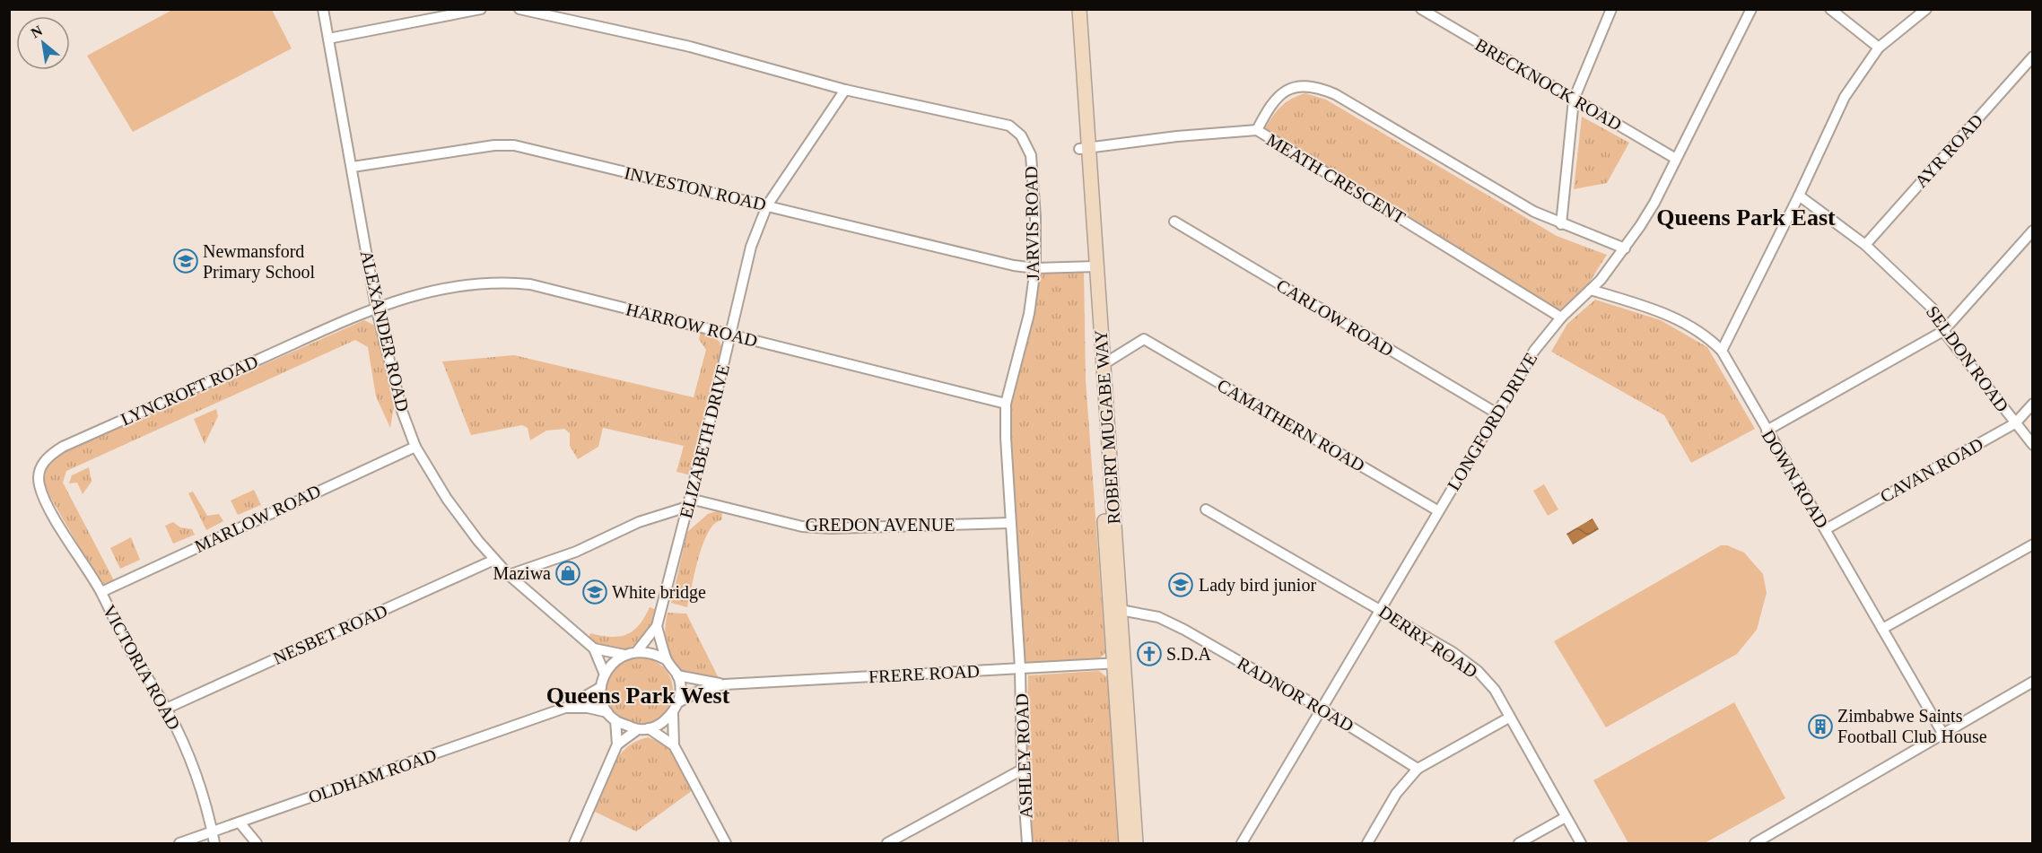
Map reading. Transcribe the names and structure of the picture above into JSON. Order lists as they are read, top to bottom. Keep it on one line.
{"streets":{"main road":["ROBERT MUGABE WAY"],"street":["BRECKNOCK ROAD","AYR ROAD","MEATH CRESCENT","INVESTON ROAD","JARVIS ROAD","CARLOW ROAD","HARROW ROAD","ALEXANDER ROAD","SELDON ROAD","LYNCROFT ROAD","LONGFORD DRIVE","CAMATHERN ROAD","ELIZABETH DRIVE","CAVAN ROAD","DOWN ROAD","MARLOW ROAD","GREDON AVENUE","NESBET ROAD","DERRY ROAD","VICTORIA ROAD","FRERE ROAD","RADNOR ROAD","ASHLEY ROAD","OLDHAM ROAD"]},"crossings":[["BRECKNOCK ROAD","LONGFORD DRIVE"],["AYR ROAD","SELDON ROAD"],["MEATH CRESCENT","LONGFORD DRIVE"],["INVESTON ROAD","JARVIS ROAD"],["INVESTON ROAD","ALEXANDER ROAD"],["INVESTON ROAD","ROBERT MUGABE WAY"],["INVESTON ROAD","ELIZABETH DRIVE"],["JARVIS ROAD","HARROW ROAD"],["JARVIS ROAD","ELIZABETH DRIVE"],["JARVIS ROAD","GREDON AVENUE"],["JARVIS ROAD","FRERE ROAD"],["JARVIS ROAD","ASHLEY ROAD"],["CARLOW ROAD","LONGFORD DRIVE"],["HARROW ROAD","ALEXANDER ROAD"],["HARROW ROAD","LYNCROFT ROAD"],["HARROW ROAD","ELIZABETH DRIVE"],["ALEXANDER ROAD","LYNCROFT ROAD"],["ALEXANDER ROAD","ELIZABETH DRIVE"],["ALEXANDER ROAD","MARLOW ROAD"],["ALEXANDER ROAD","NESBET ROAD"],["ALEXANDER ROAD","FRERE ROAD"],["ALEXANDER ROAD","OLDHAM ROAD"],["SELDON ROAD","CAVAN ROAD"],["LYNCROFT ROAD","VICTORIA ROAD"],["LONGFORD DRIVE","CAMATHERN ROAD"],["LONGFORD DRIVE","DOWN ROAD"],["LONGFORD DRIVE","DERRY ROAD"],["LONGFORD DRIVE","RADNOR ROAD"],["CAMATHERN ROAD","ROBERT MUGABE WAY"],["ROBERT MUGABE WAY","FRERE ROAD"],["ROBERT MUGABE WAY","RADNOR ROAD"],["ELIZABETH DRIVE","GREDON AVENUE"],["ELIZABETH DRIVE","FRERE ROAD"],["ELIZABETH DRIVE","OLDHAM ROAD"],["CAVAN ROAD","DOWN ROAD"],["MARLOW ROAD","VICTORIA ROAD"],["NESBET ROAD","VICTORIA ROAD"],["VICTORIA ROAD","OLDHAM ROAD"],["FRERE ROAD","ASHLEY ROAD"],["FRERE ROAD","OLDHAM ROAD"]],"districts":["Queens Park East","Queens Park West"],"places":{"school or university":["Newmansford Primary School","Lady bird junior","White bridge"],"shop":["Maziwa"],"church":["S.D.A"],"building":["Zimbabwe Saints Football Club House"]},"north":"top left"}
